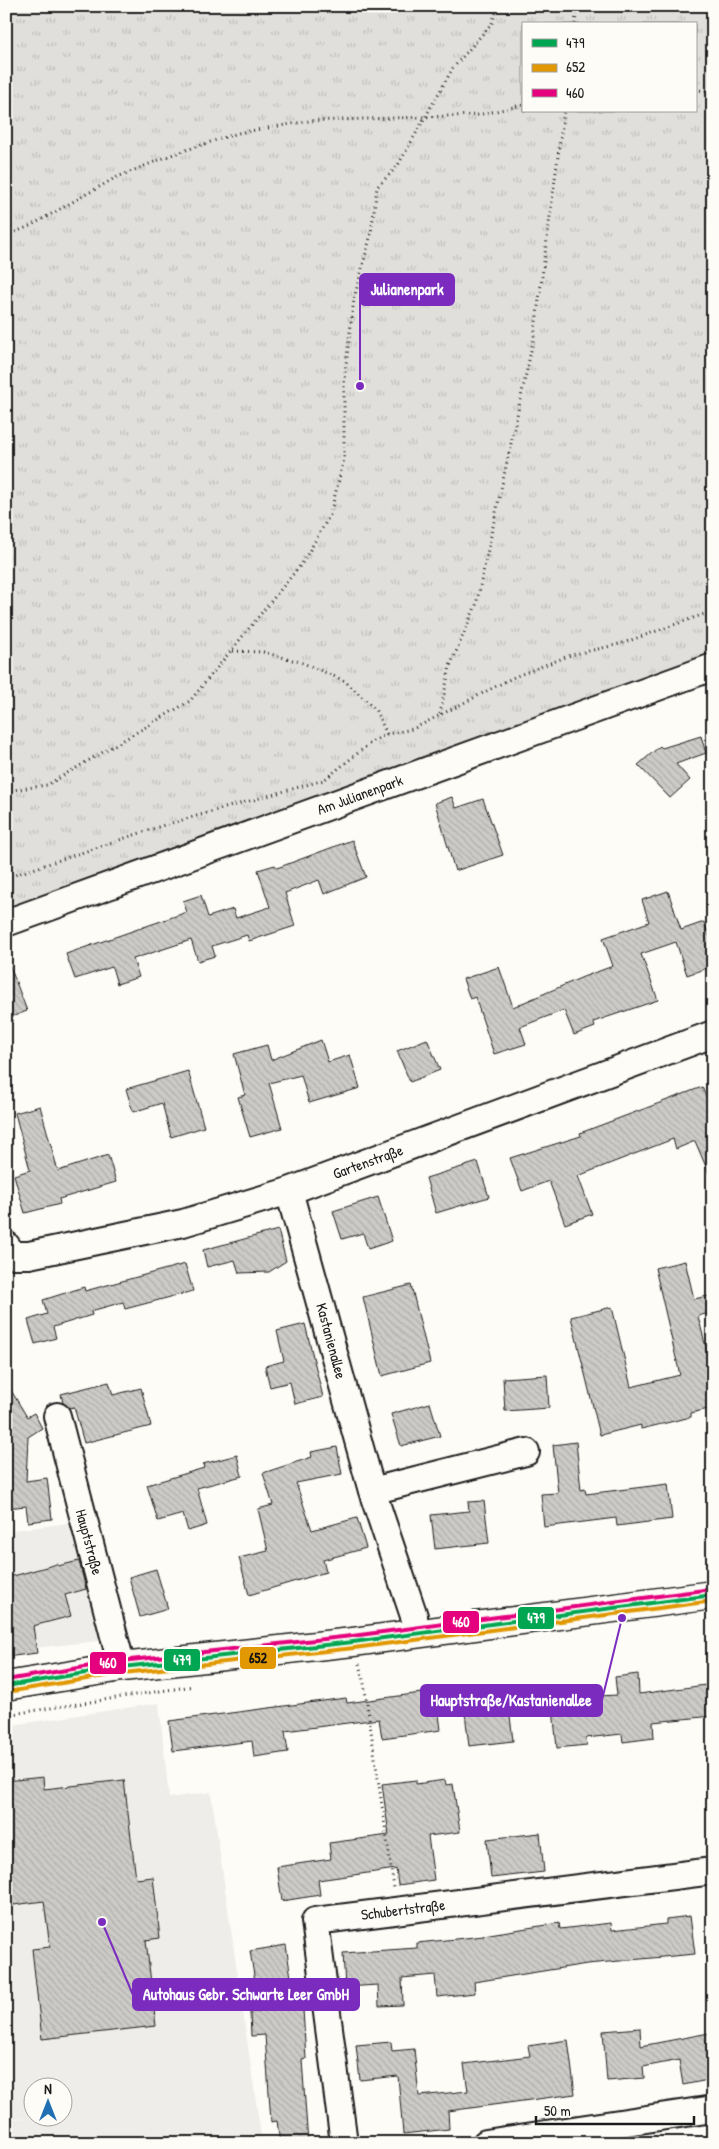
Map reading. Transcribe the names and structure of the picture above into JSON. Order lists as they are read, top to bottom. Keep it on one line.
{"streets":{"street":["Am Julianenpark","Gartenstraße","Kastanienallee","Hauptstraße","Schubertstraße"]},"crossings":[["Gartenstraße","Kastanienallee"]],"places":["Julianenpark","Hauptstraße/Kastanienallee","Autohaus Gebr. Schwarte Leer GmbH"],"lines":["transit line 460","transit line 479","transit line 652"],"legend":["479","652","460"],"scale_bar":"50 m","north":"top"}
